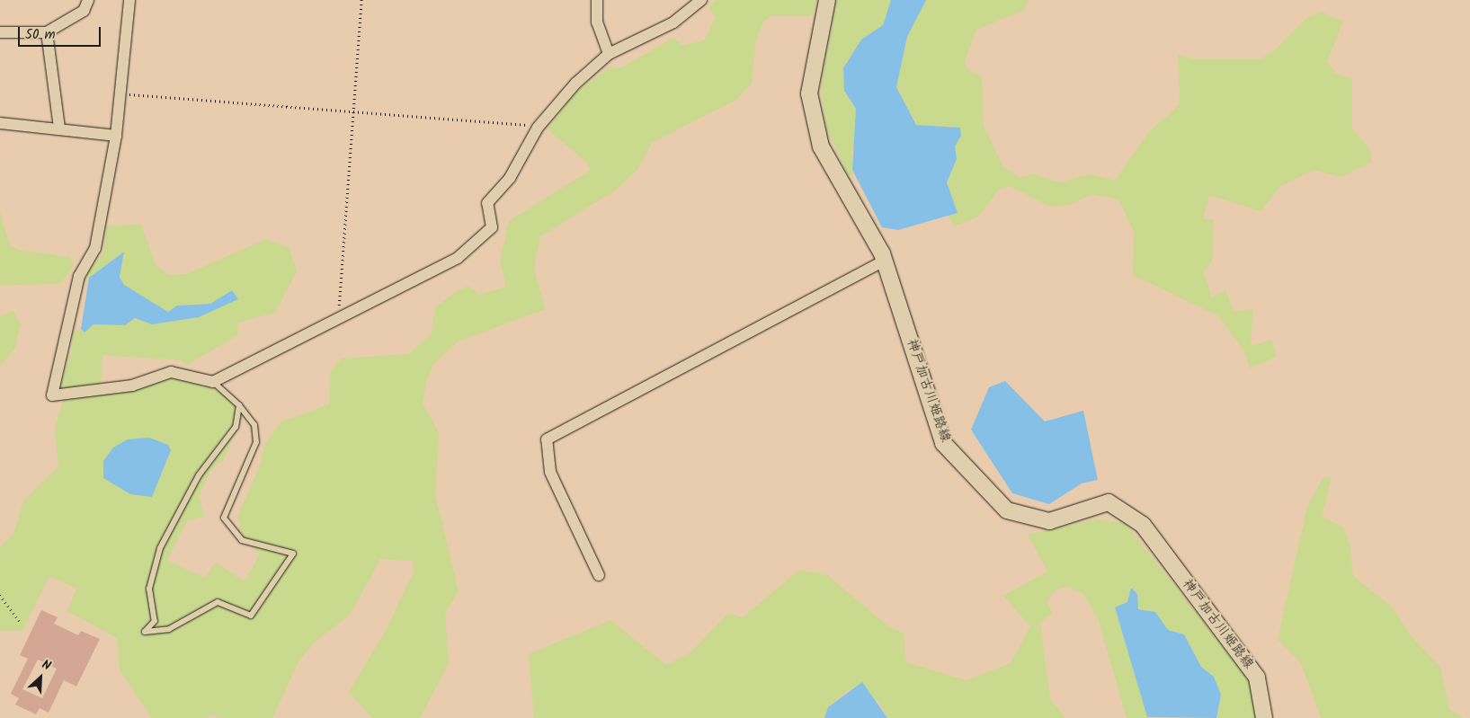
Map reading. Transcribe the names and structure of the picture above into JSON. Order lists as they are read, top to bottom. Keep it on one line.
{"streets":{"street":["神戸加古川姫路線"]},"scale_bar":"50 m","north":"top right"}
